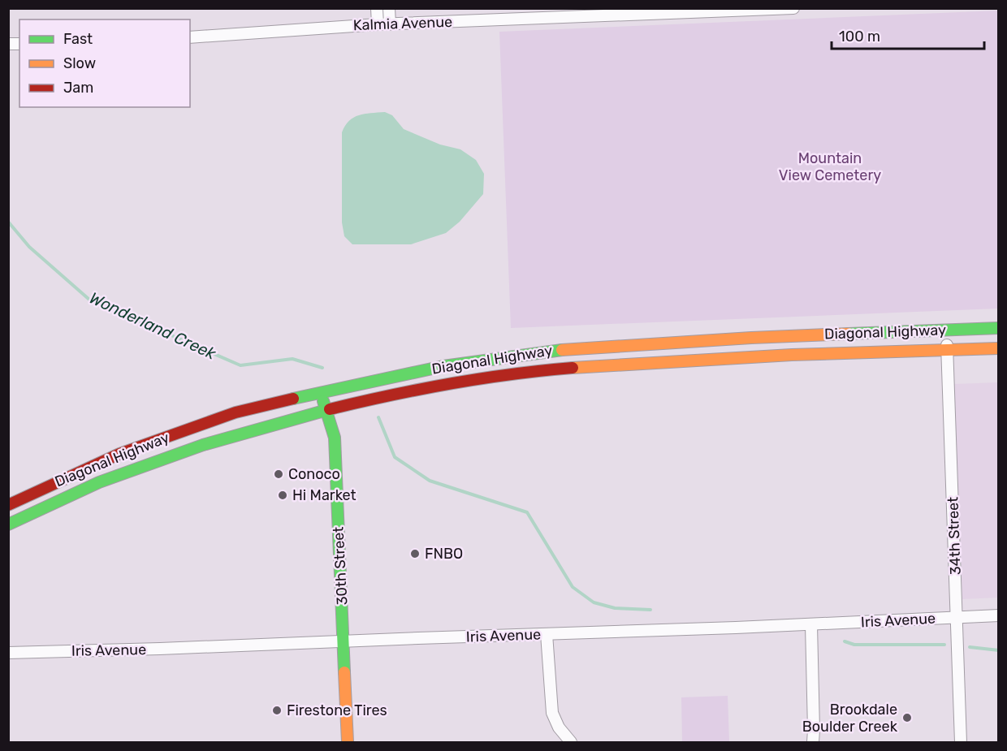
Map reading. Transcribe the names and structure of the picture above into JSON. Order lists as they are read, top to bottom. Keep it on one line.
{"streets":{"main road":["Diagonal Highway","30th Street"],"street":["Kalmia Avenue","34th Street","Iris Avenue"]},"crossings":[["Diagonal Highway","34th Street"],["Diagonal Highway","30th Street"],["34th Street","Iris Avenue"],["30th Street","Iris Avenue"]],"water":["Wonderland Creek"],"parks":["Mountain View Cemetery"],"places":["Conoco","Hi Market","FNBO","Firestone Tires","Brookdale Boulder Creek"],"legend":["Fast","Slow","Jam"],"scale_bar":"100 m"}
